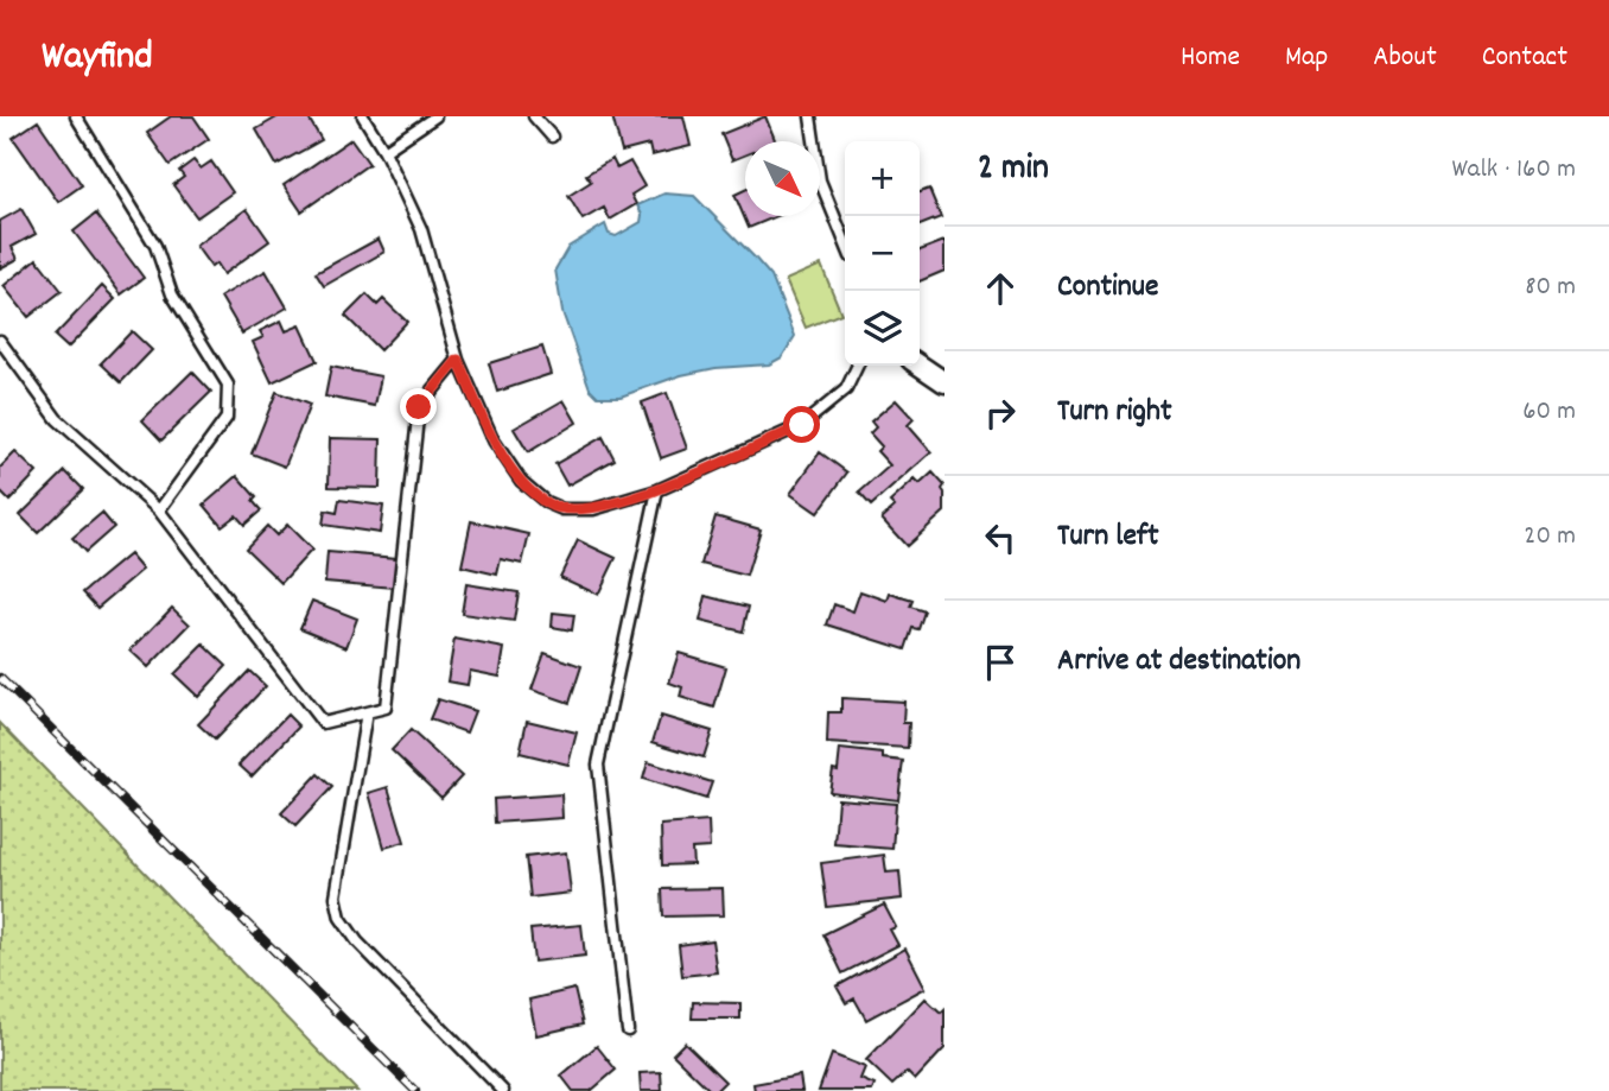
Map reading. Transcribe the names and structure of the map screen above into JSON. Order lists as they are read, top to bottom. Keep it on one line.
{"north":"bottom right","page":{"header":"Wayfind","nav":["Home","Map","About","Contact"],"heading":["2 min","Walk · 160 m"],"map_buttons":["+","−"],"list":[["Continue","80 m"],["Turn right","60 m"],["Turn left","20 m"],"Arrive at destination"]}}
